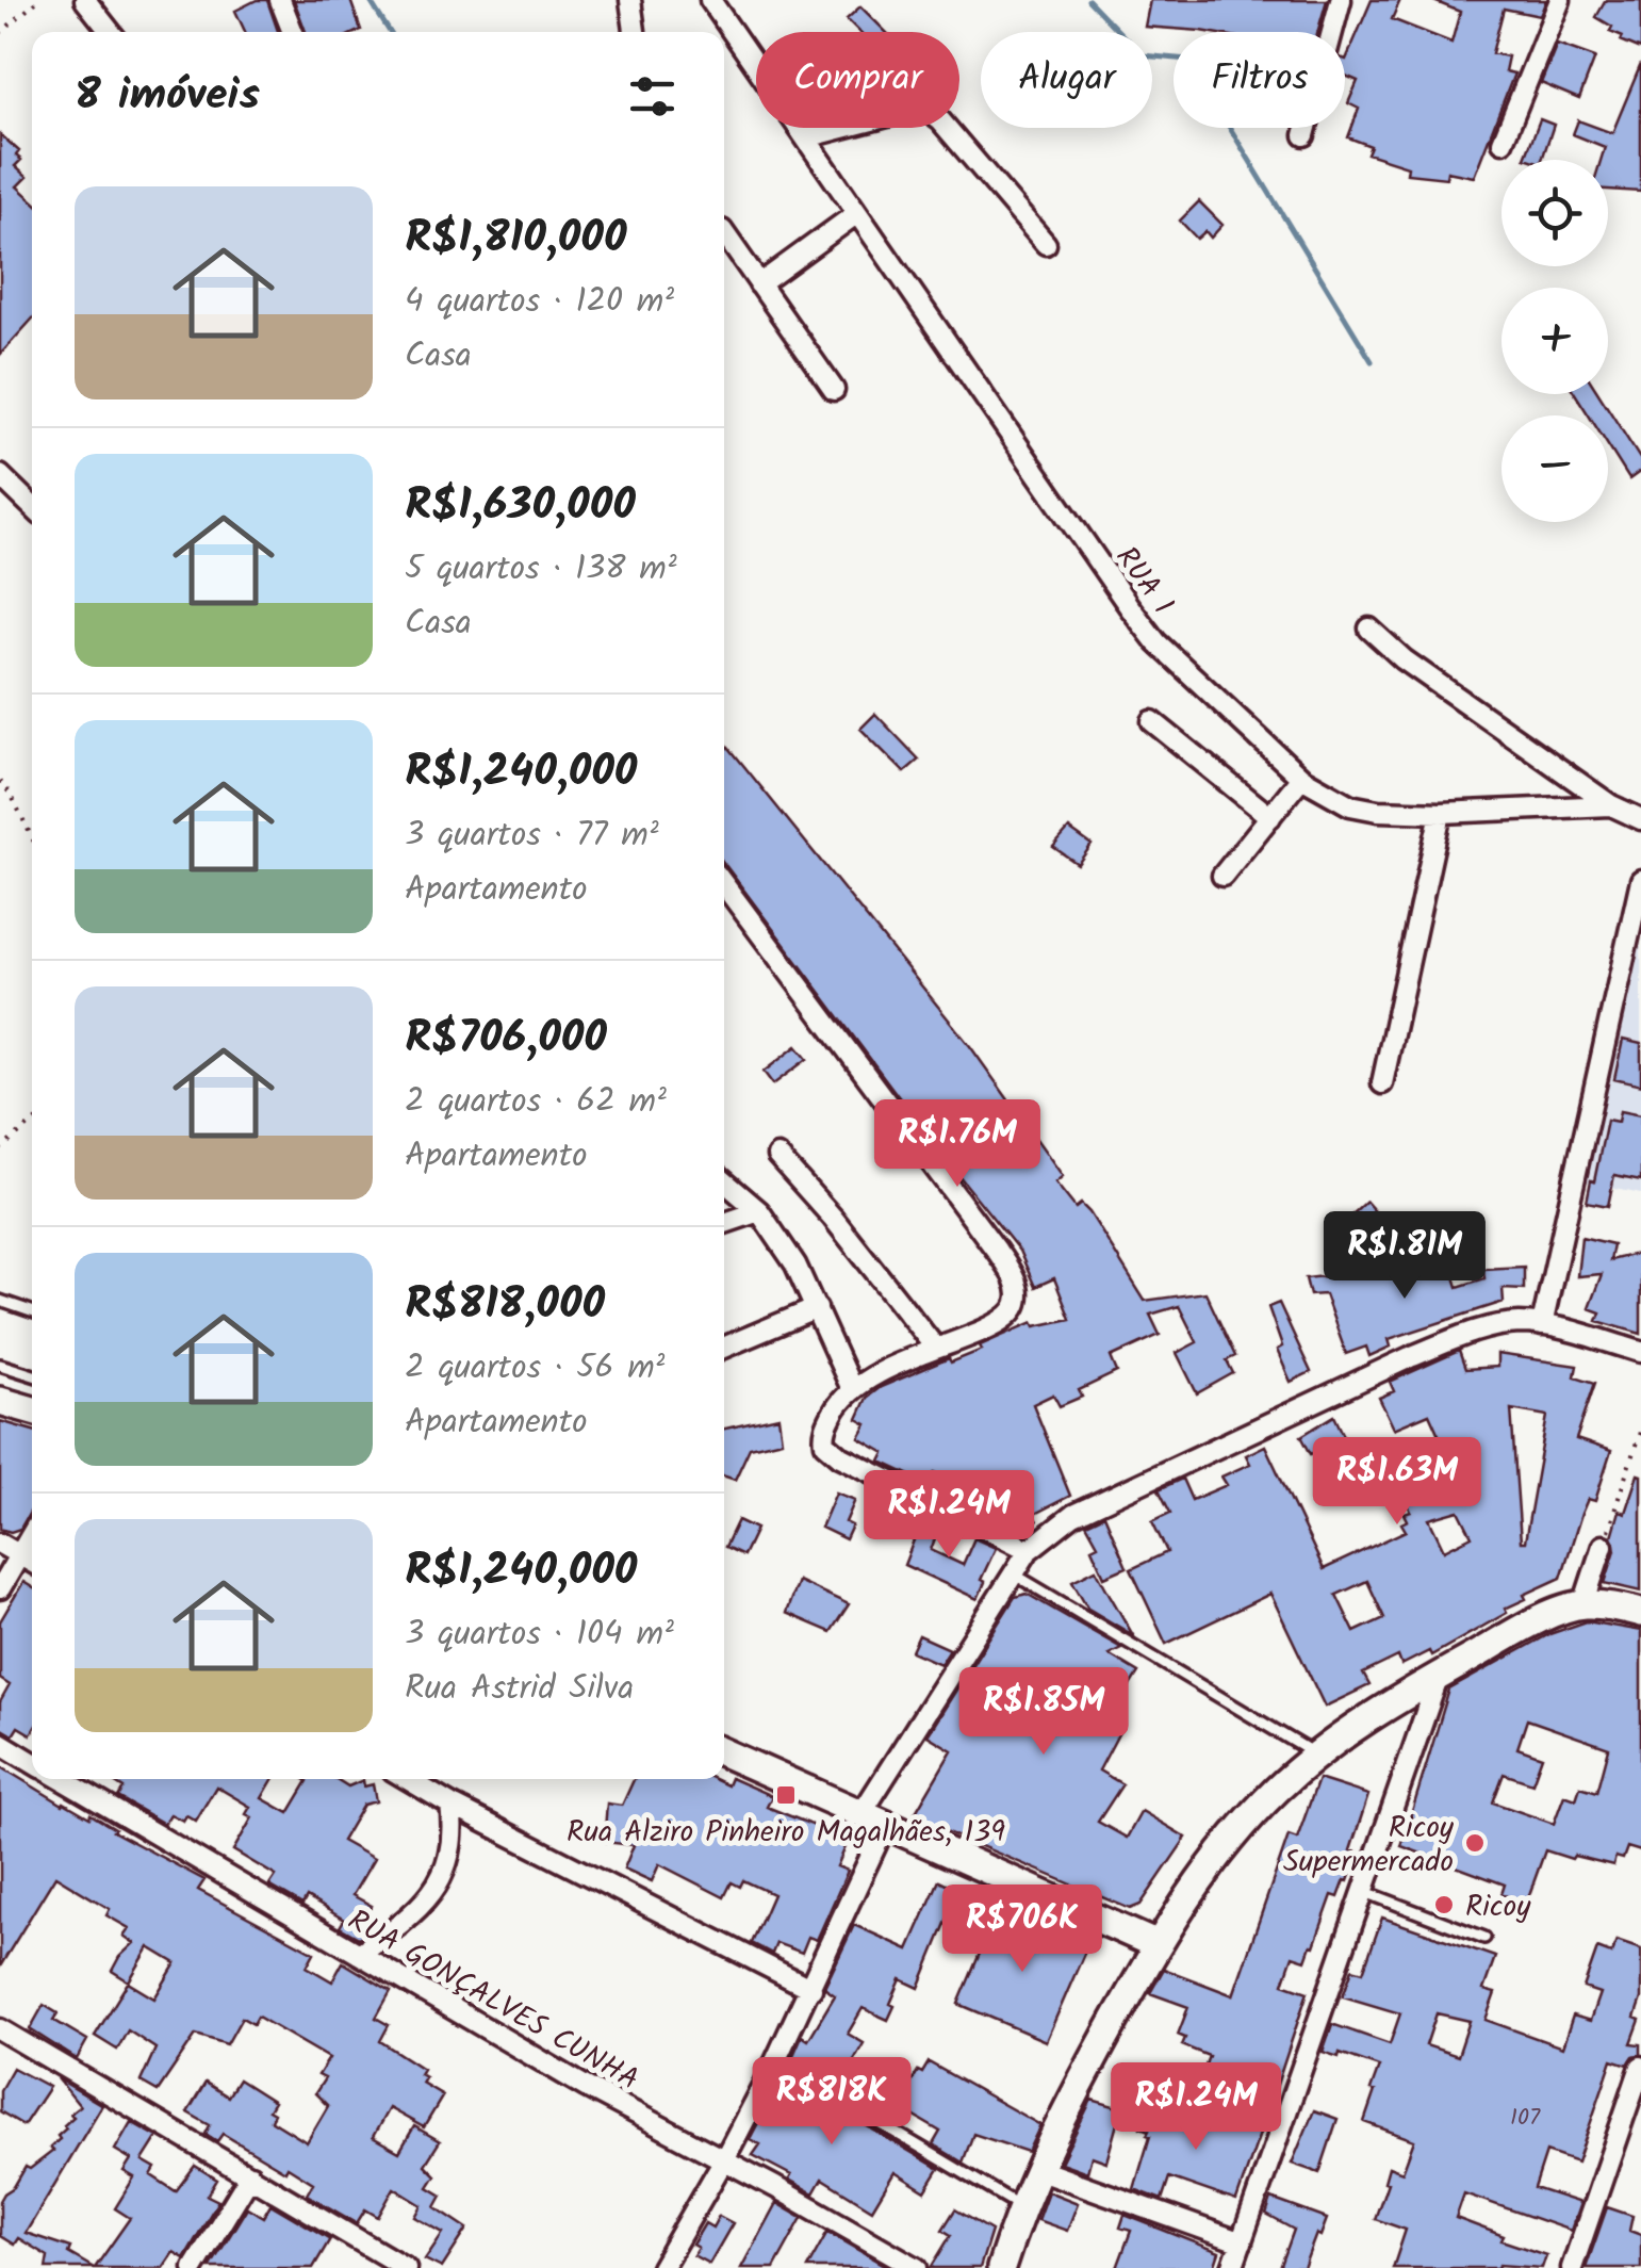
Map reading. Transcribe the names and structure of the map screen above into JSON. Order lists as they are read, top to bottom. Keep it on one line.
{"streets":{"street":["RUA 1","RUA GONÇALVES CUNHA"]},"places":{"transit":["Rua Alziro Pinheiro Magalhães, 139"],"other":["Ricoy Supermercado","Ricoy"]},"house_numbers":["107"],"page":{"chip":["Comprar","Alugar","Filtros"],"heading":"8 imóveis","map_buttons":["+","−"],"list":[{"name":"R$1,810,000","note":"4 quartos · 120 m² · Casa"},{"name":"R$1,630,000","note":"5 quartos · 138 m² · Casa"},{"name":"R$1,240,000","note":"3 quartos · 77 m² · Apartamento"},{"name":"R$706,000","note":"2 quartos · 62 m² · Apartamento"},{"name":"R$818,000","note":"2 quartos · 56 m² · Apartamento"},{"name":"R$1,240,000","note":"3 quartos · 104 m² · Rua Astrid Silva"}],"price":["R$1.76M","R$1.81M","R$1.63M","R$1.24M","R$1.85M","R$706K","R$818K","R$1.24M"]}}
